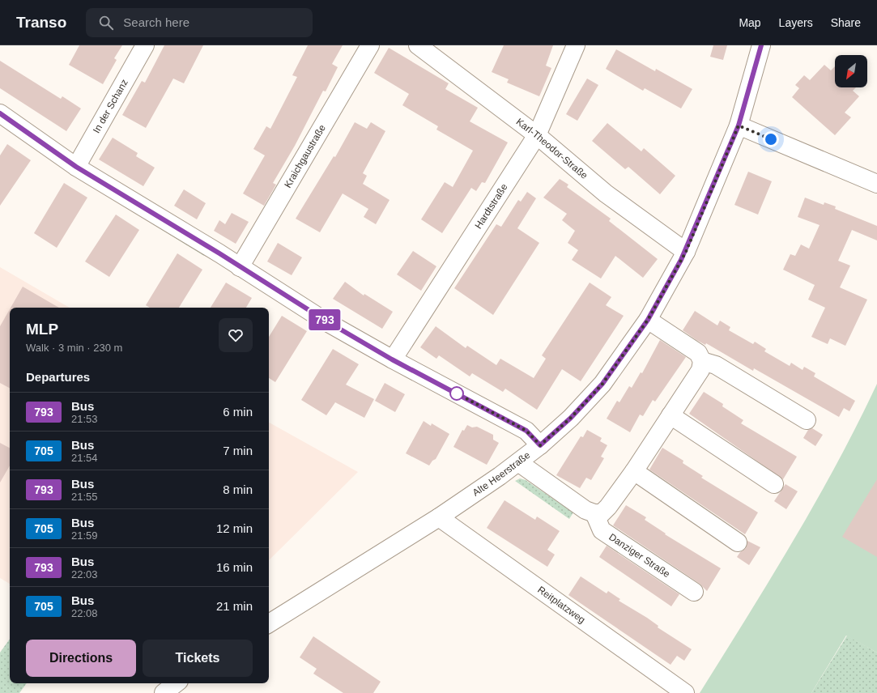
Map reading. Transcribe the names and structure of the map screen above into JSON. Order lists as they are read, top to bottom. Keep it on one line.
{"streets":{"street":["In der Schanz","Karl-Theodor-Straße","Kraichgaustraße","Hardtstraße","Alte Heerstraße","Danziger Straße","Reitplatzweg"]},"crossings":[["Karl-Theodor-Straße","Hardtstraße"],["Karl-Theodor-Straße","Alte Heerstraße"],["Alte Heerstraße","Reitplatzweg"]],"lines":["bus line 793"],"north":"bottom left","page":{"header":"Transo","search":"Search here","nav":["Map","Layers","Share"],"on_map":"793","heading":[["MLP","Walk · 3 min · 230 m"],"Departures"],"list":[{"mark":"793","name":"Bus","note":"21:53","value":"6 min"},{"mark":"705","name":"Bus","note":"21:54","value":"7 min"},{"mark":"793","name":"Bus","note":"21:55","value":"8 min"},{"mark":"705","name":"Bus","note":"21:59","value":"12 min"},{"mark":"793","name":"Bus","note":"22:03","value":"16 min"},{"mark":"705","name":"Bus","note":"22:08","value":"21 min"}],"buttons":["Directions","Tickets"]}}
